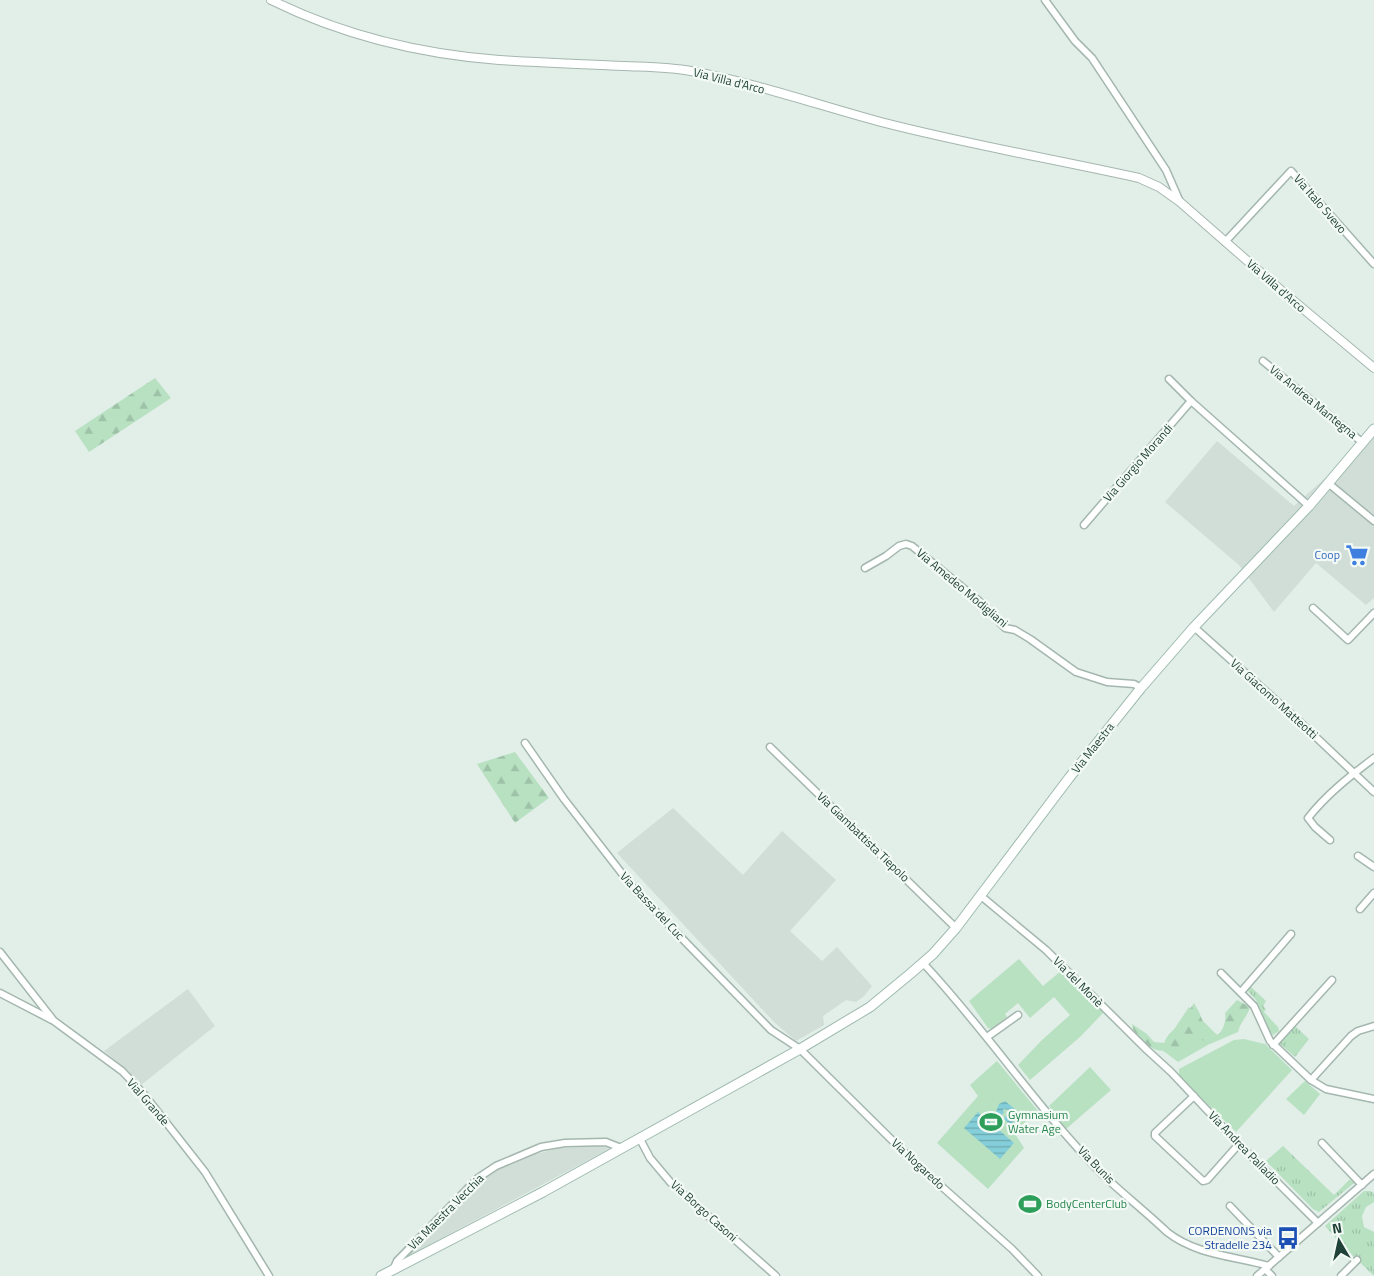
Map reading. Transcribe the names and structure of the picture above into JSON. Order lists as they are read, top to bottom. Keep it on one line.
{"streets":{"main road":["Via Maestra","Via Maestra Vecchia"],"street":["Via Villa d'Arco","Via Italo Svevo","Via Andrea Mantegna","Via Giorgio Morandi","Via Amedeo Modigliani","Via Giacomo Matteotti","Via Giambattista Tiepolo","Via Bassa del Cuc","Via del Monè","Vial Grande","Via Andrea Palladio","Via Nogaredo","Via Bunis","Via Borgo Casoni"]},"crossings":[["Via Villa d'Arco","Via Italo Svevo"],["Via Andrea Mantegna","Via Maestra"],["Via Amedeo Modigliani","Via Maestra"],["Via Giacomo Matteotti","Via Maestra"],["Via Maestra","Via Giambattista Tiepolo"],["Via Maestra","Via Bassa del Cuc"],["Via Maestra","Via del Monè"],["Via Maestra","Via Nogaredo"],["Via Maestra","Via Bunis"],["Via Maestra","Via Maestra Vecchia"],["Via Bassa del Cuc","Via Nogaredo"],["Via Bassa del Cuc","Via Maestra Vecchia"],["Via del Monè","Via Andrea Palladio"],["Via Nogaredo","Via Maestra Vecchia"],["Via Borgo Casoni","Via Maestra Vecchia"]],"places":{"supermarket":["Coop"],"sports":["Gymnasium Water Age","BodyCenterClub"],"bus stop":["CORDENONS via Stradelle 234"]},"north":"top"}
